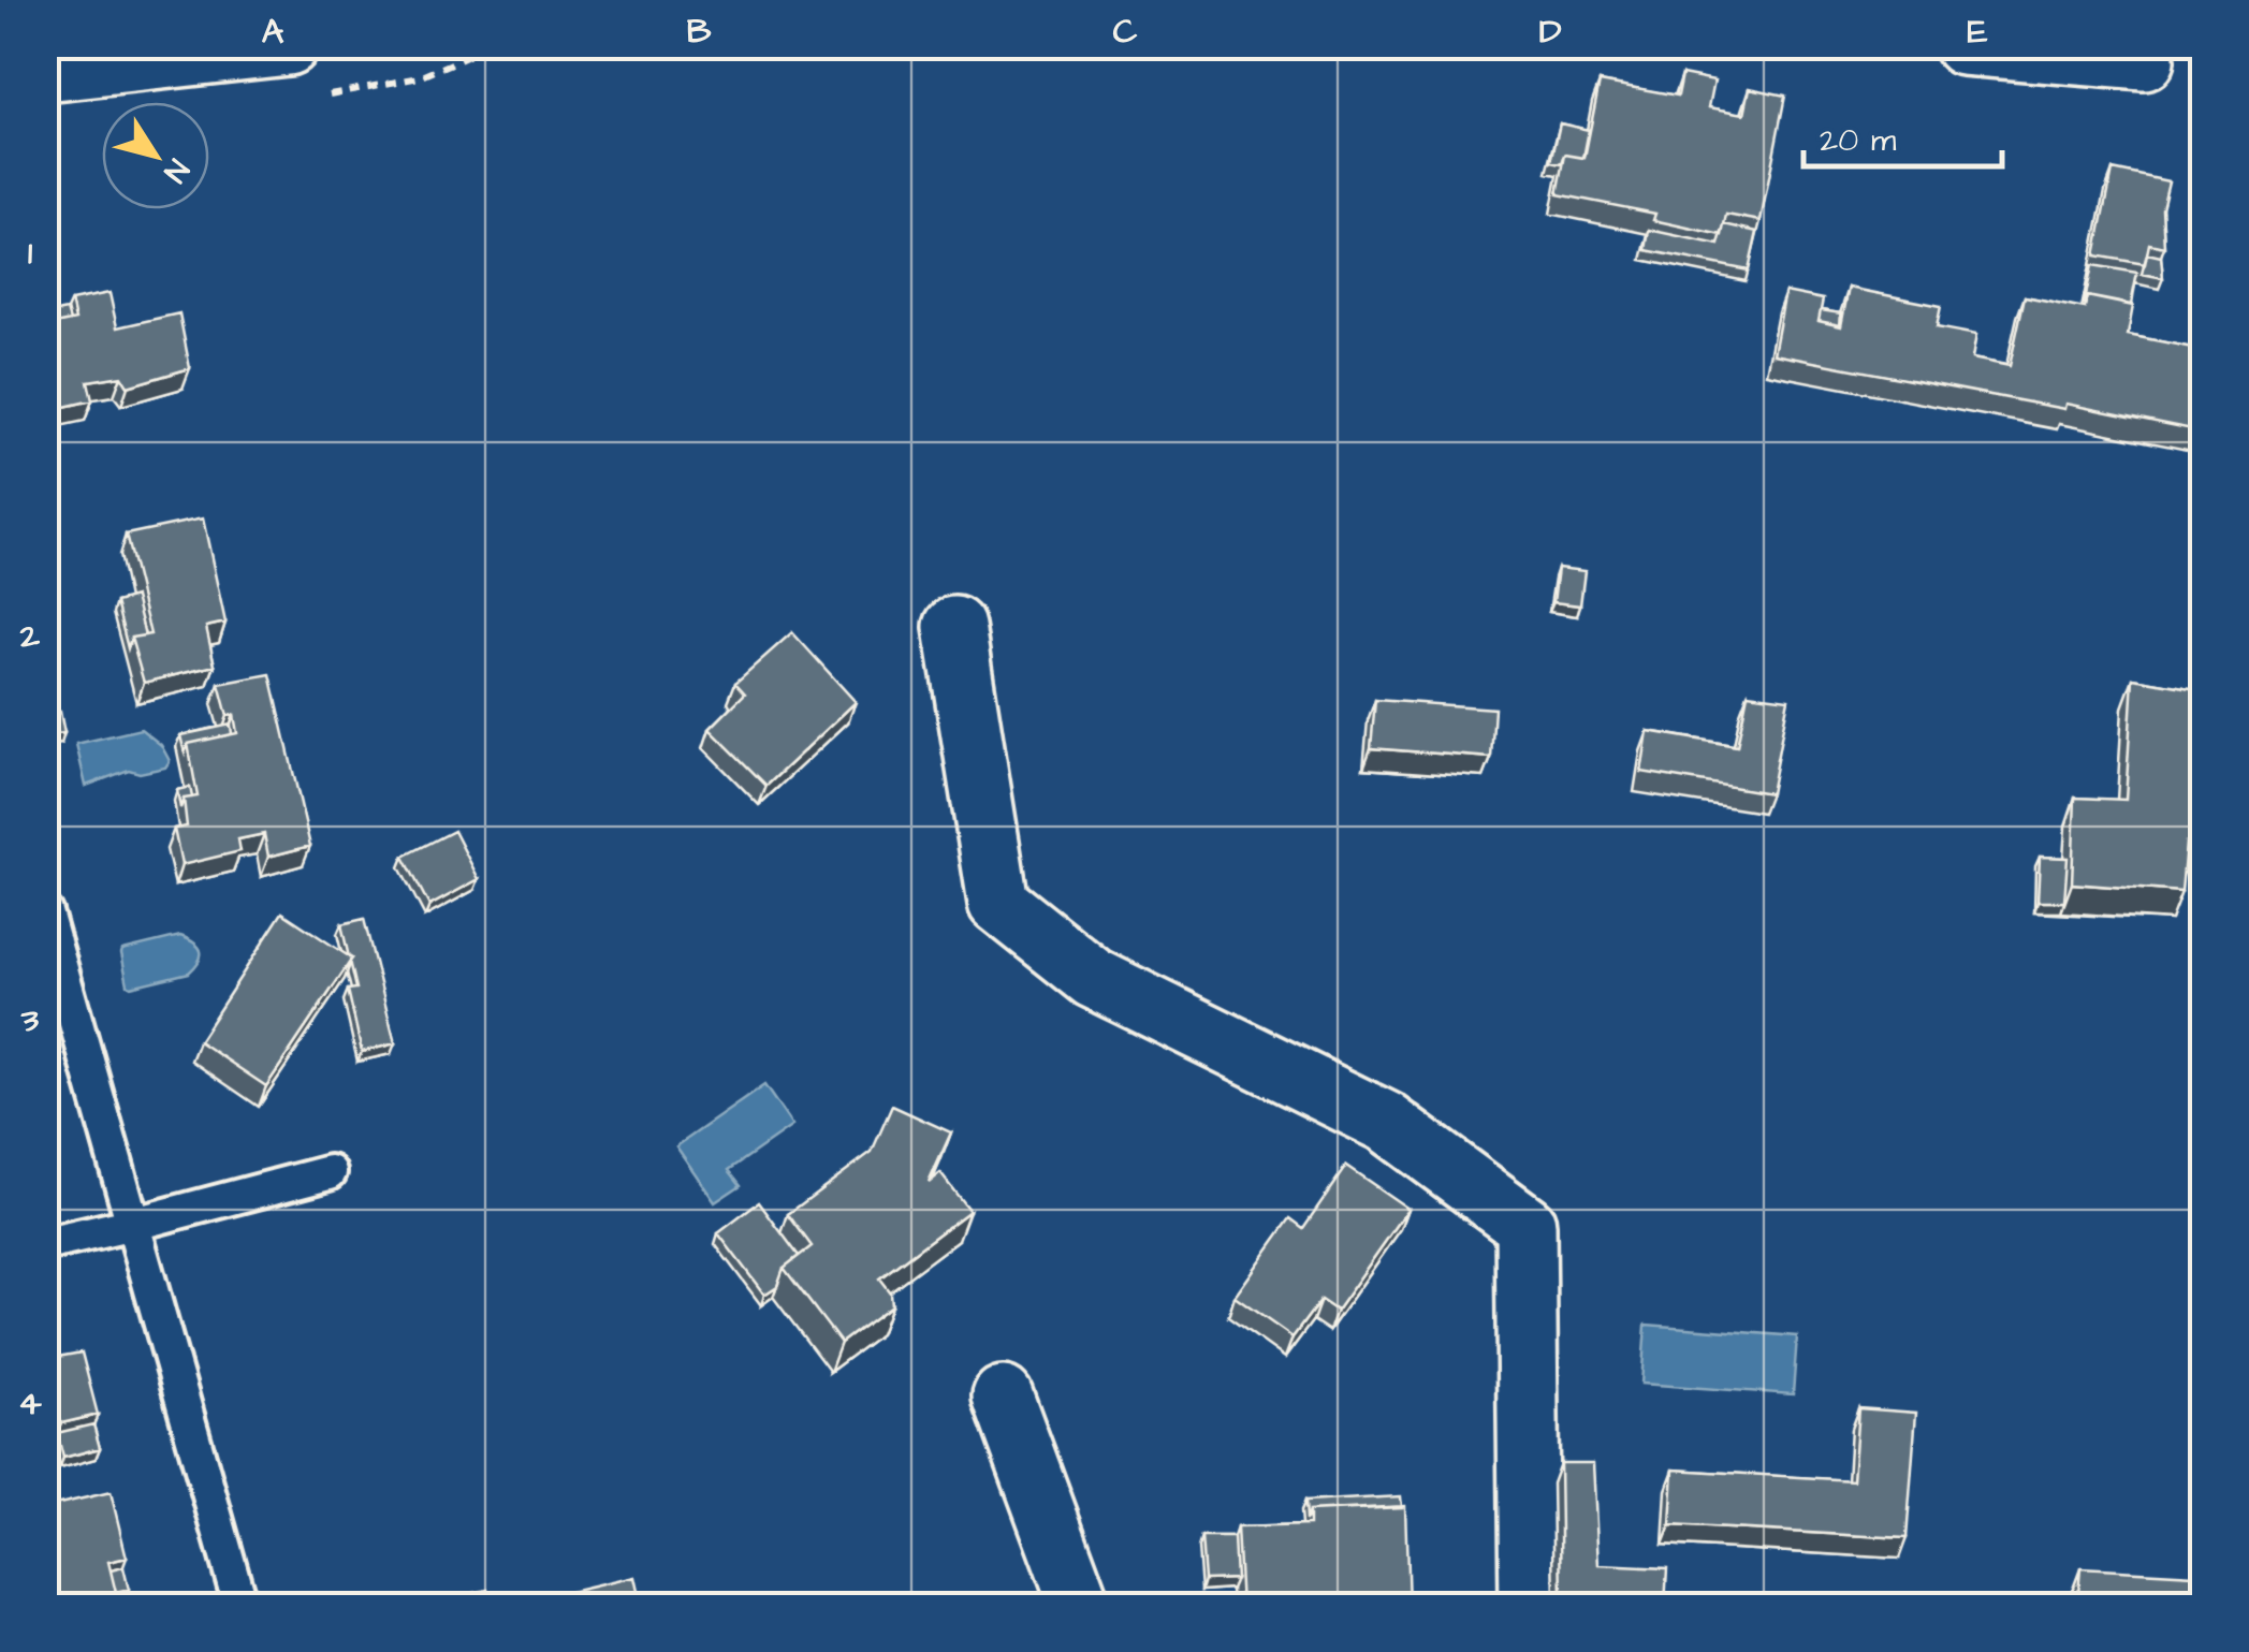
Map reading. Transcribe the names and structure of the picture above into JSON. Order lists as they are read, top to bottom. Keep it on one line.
{"scale_bar":"20 m","north":"bottom right","grid":{"columns":["A","B","C","D","E"],"rows":["1","2","3","4"]}}
